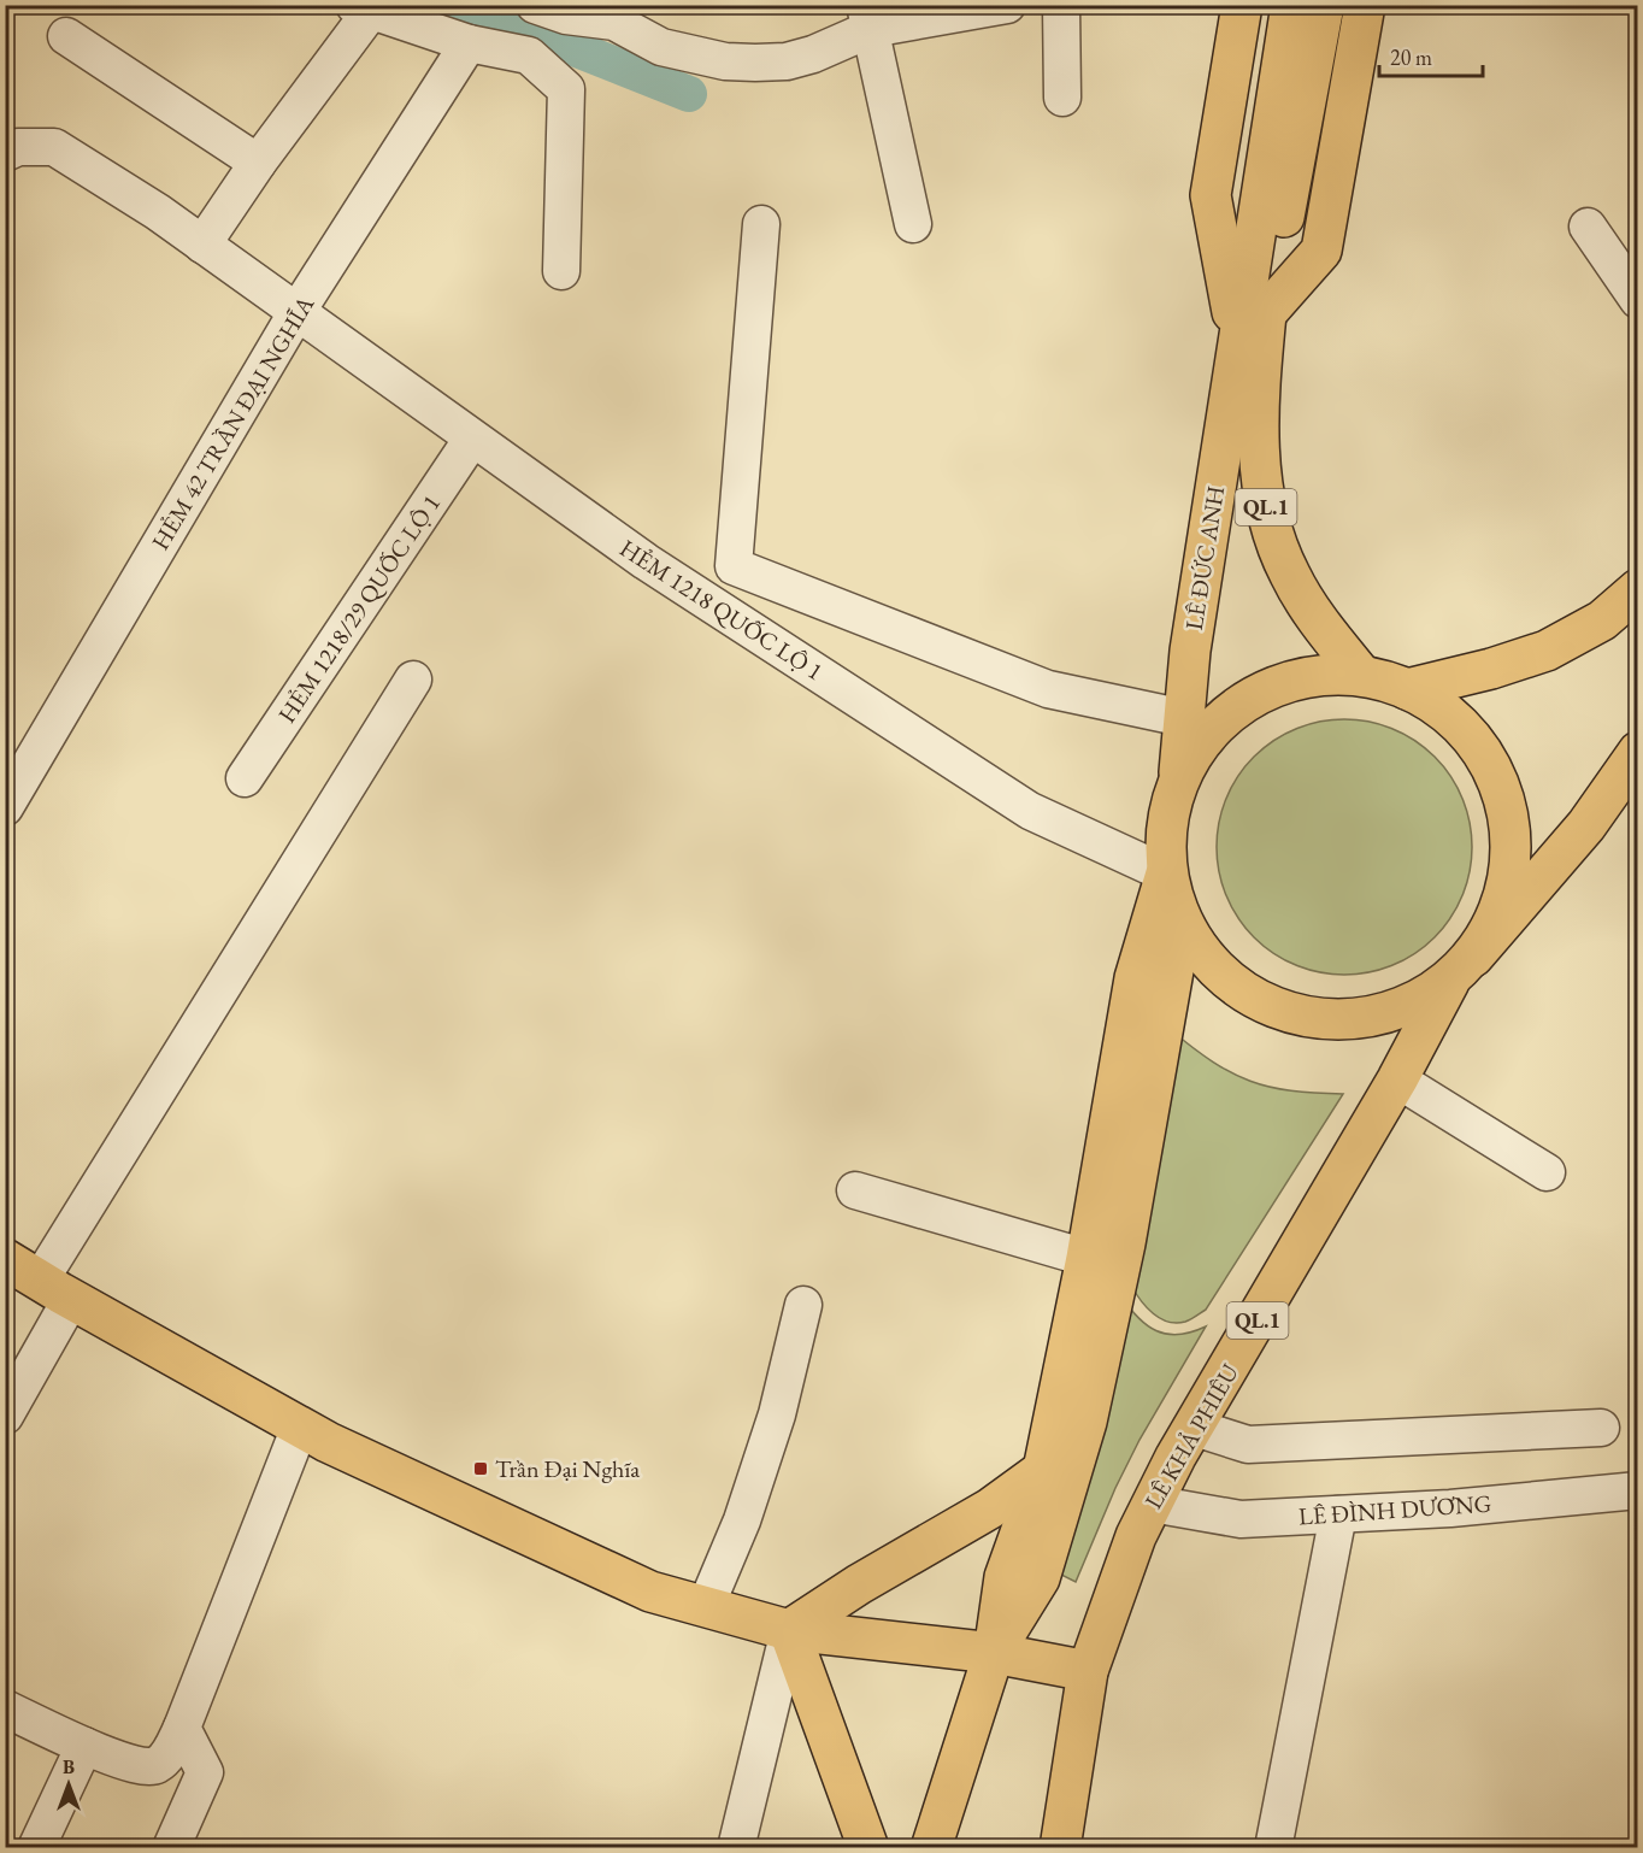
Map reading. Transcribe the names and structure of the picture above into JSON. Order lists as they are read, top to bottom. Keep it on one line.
{"streets":{"main road":["QL.1","LÊ ĐỨC ANH","LÊ KHẢ PHIÊU"],"street":["HẺM 42 TRẦN ĐẠI NGHĨA","HẺM 1218/29 QUỐC LỘ 1","HẺM 1218 QUỐC LỘ 1","LÊ ĐÌNH DƯƠNG"]},"crossings":[["HẺM 42 TRẦN ĐẠI NGHĨA","HẺM 1218 QUỐC LỘ 1"],["QL.1","LÊ ĐỨC ANH"],["QL.1","HẺM 1218 QUỐC LỘ 1"],["QL.1","LÊ KHẢ PHIÊU"],["HẺM 1218/29 QUỐC LỘ 1","HẺM 1218 QUỐC LỘ 1"],["LÊ KHẢ PHIÊU","LÊ ĐÌNH DƯƠNG"]],"places":{"transit":["Trần Đại Nghĩa"]},"scale_bar":"20 m","north":"top"}
